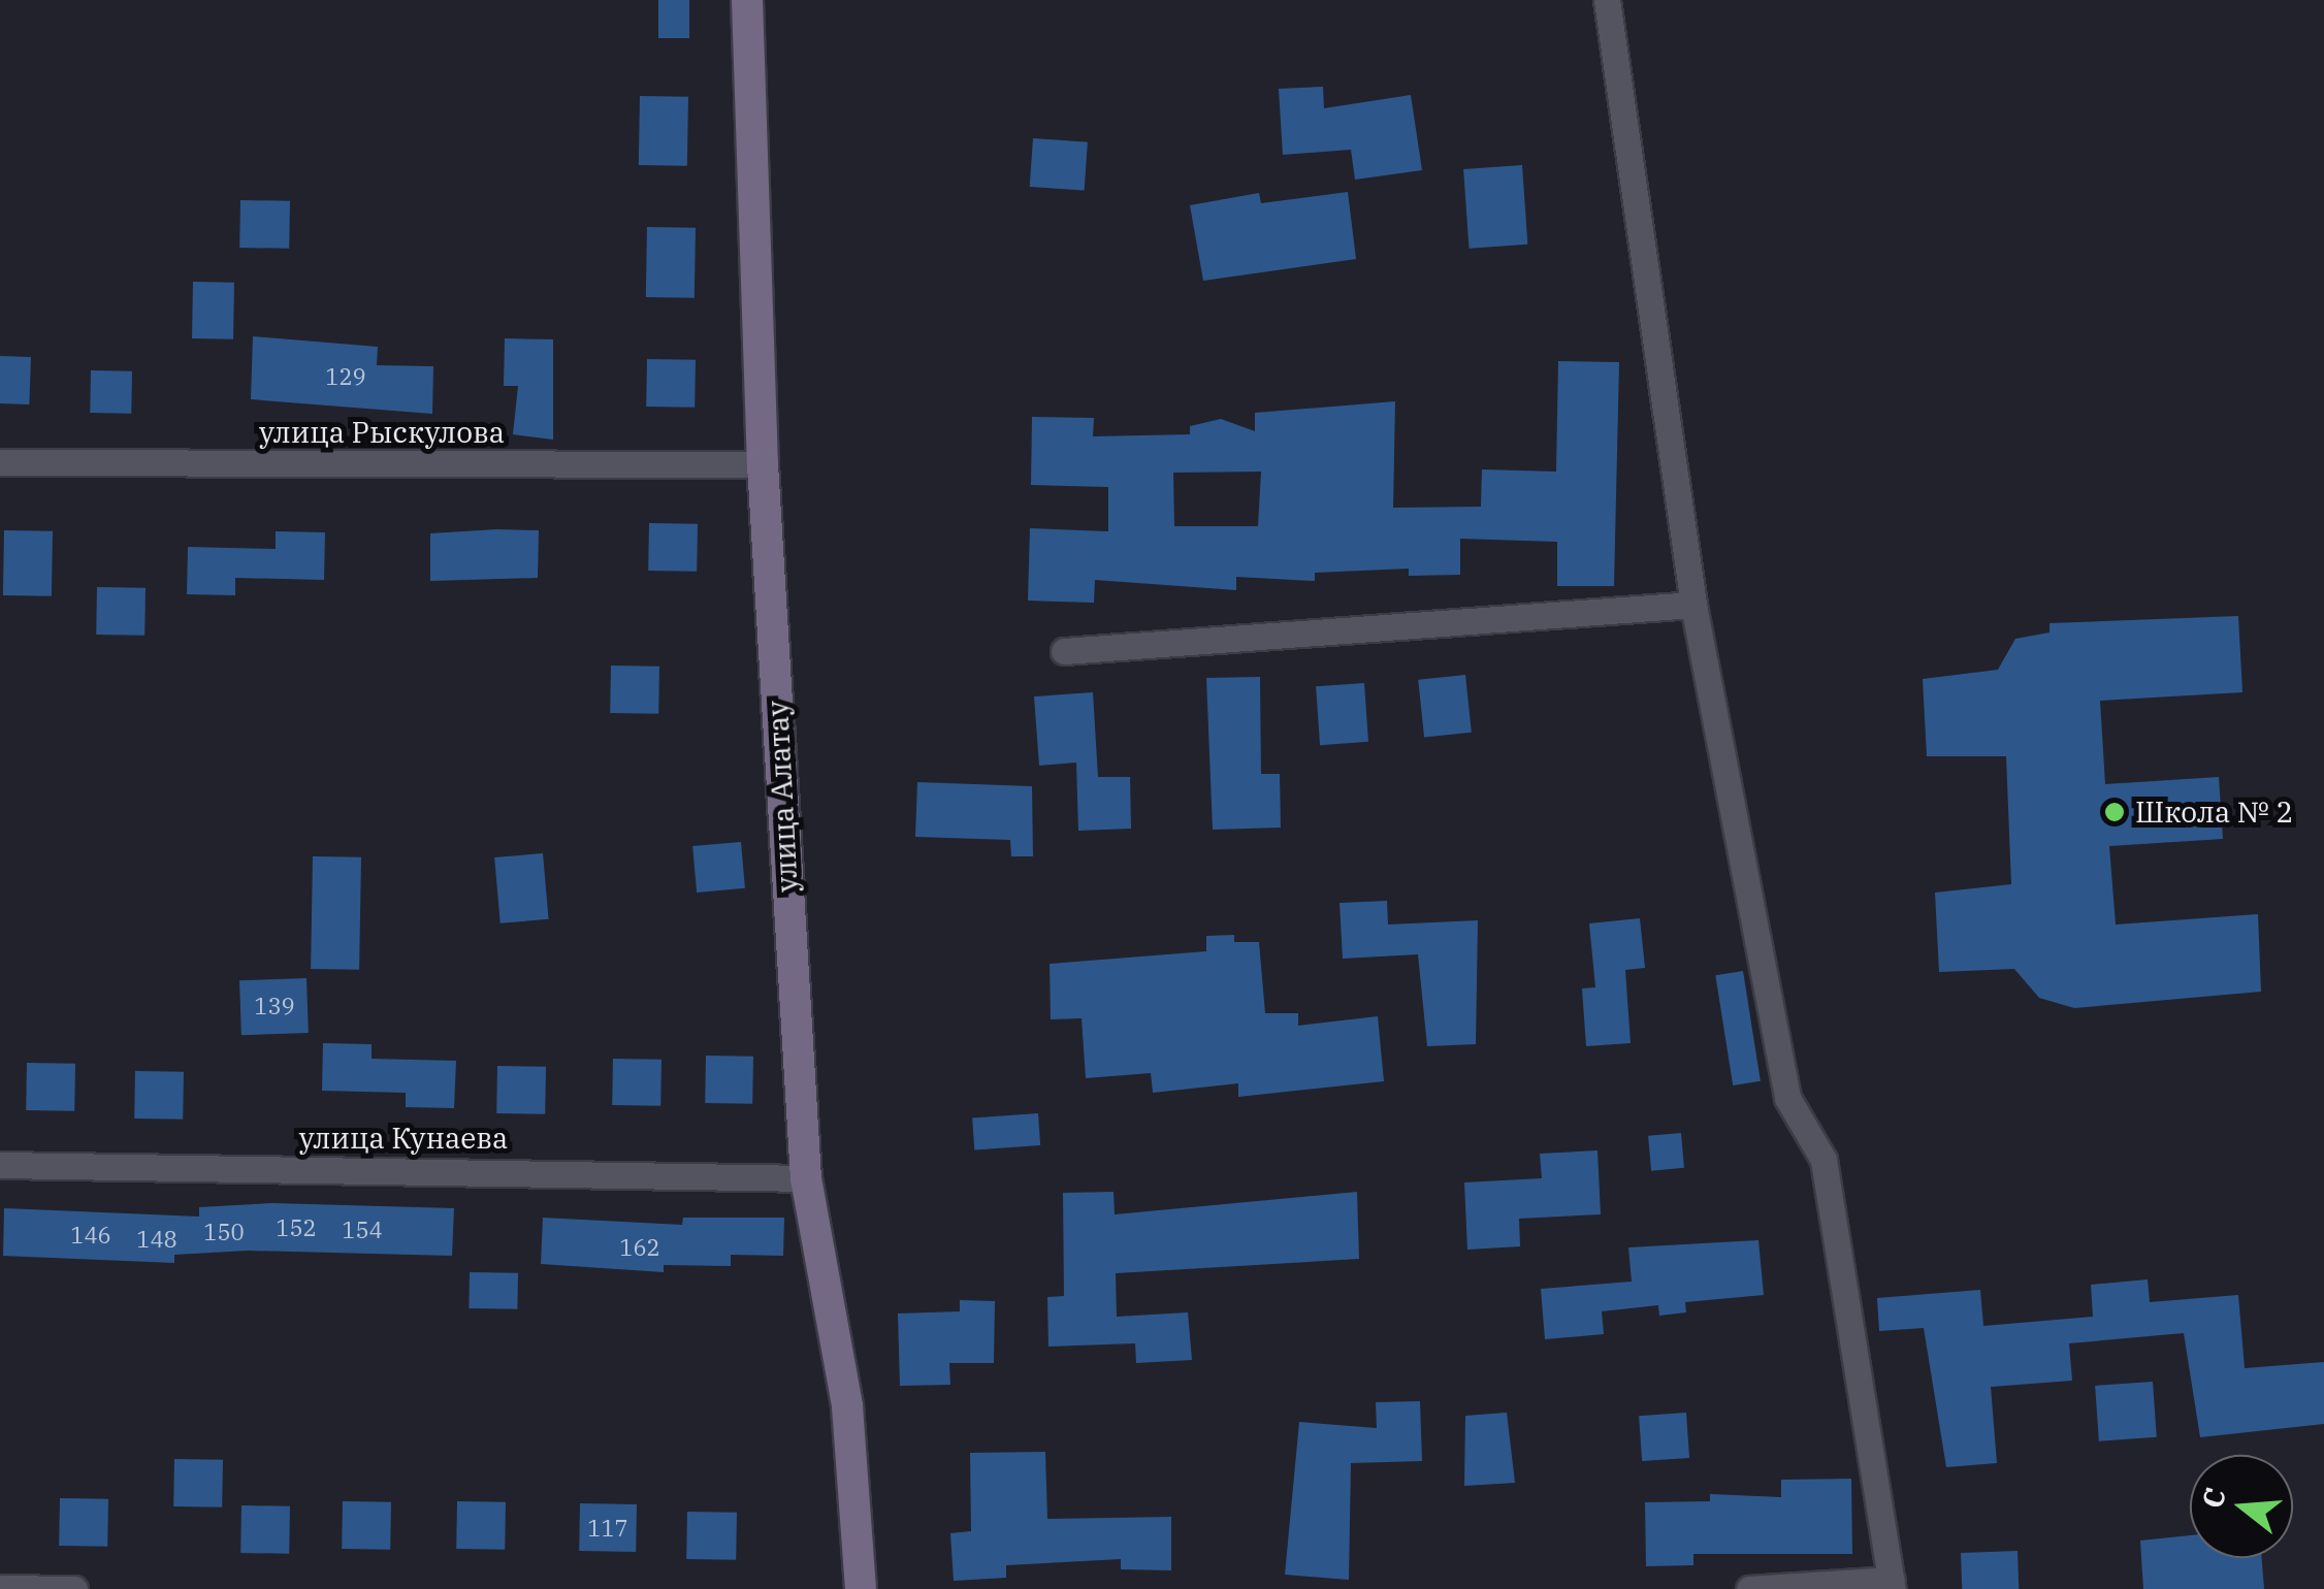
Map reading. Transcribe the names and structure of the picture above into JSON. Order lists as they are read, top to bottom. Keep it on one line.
{"streets":{"street":["улица Рыскулова","улица Алатау","улица Кунаева"]},"crossings":[["улица Рыскулова","улица Алатау"],["улица Алатау","улица Кунаева"]],"places":["Школа № 2"],"house_numbers":["129","139","152","154","150","146","148","162","117"],"north":"left"}
